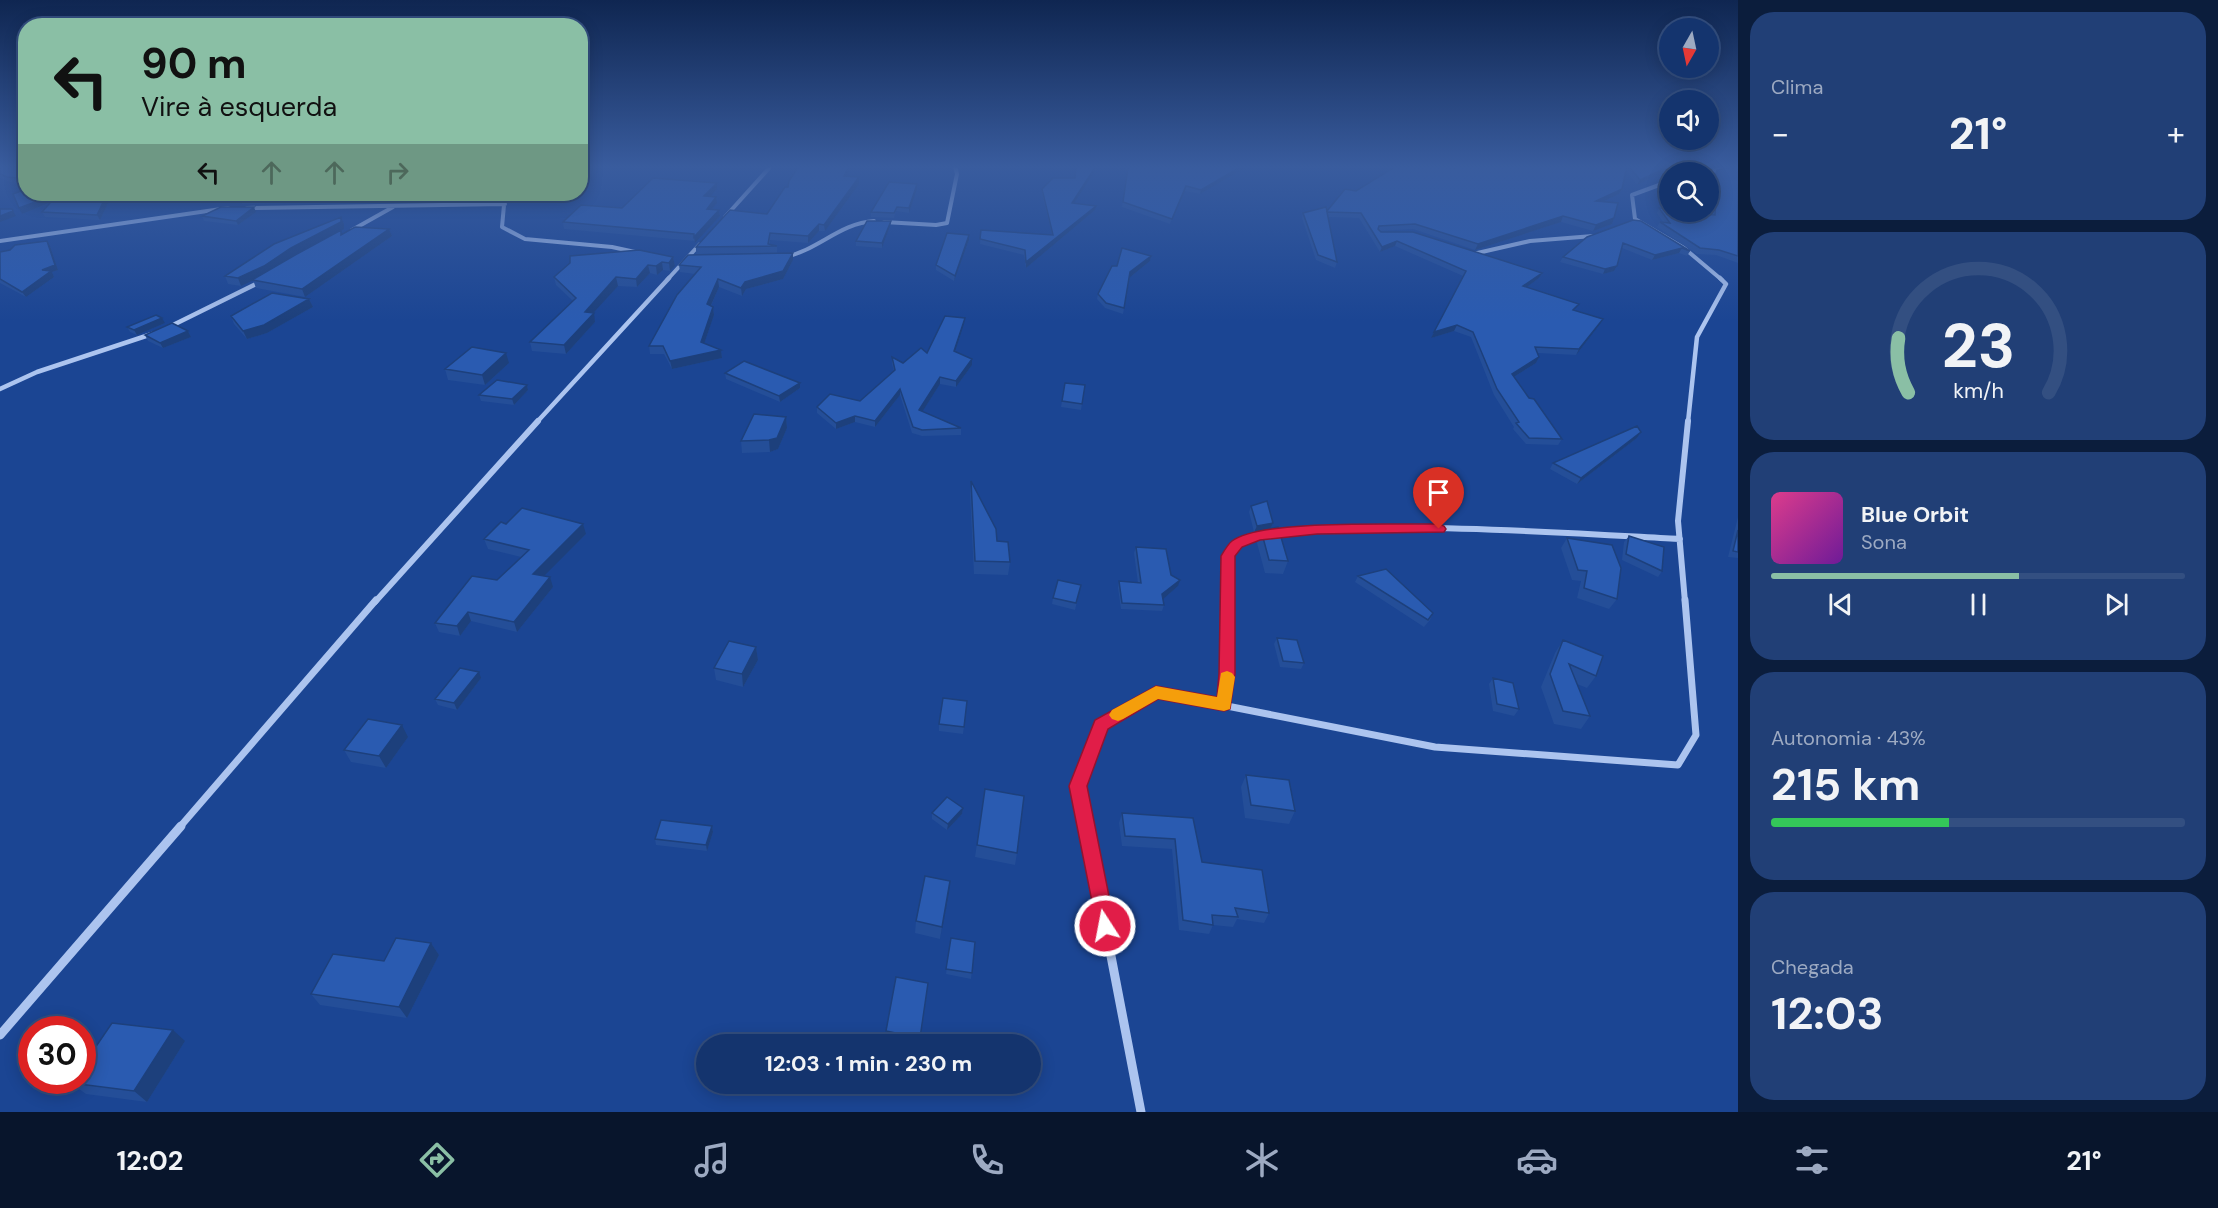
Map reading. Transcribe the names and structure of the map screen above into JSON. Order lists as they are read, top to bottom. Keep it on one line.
{"north":"bottom","page":{"tile":["Clima",["Autonomia · 43%","215 km"],["Chegada","12:03"]],"turn":["90 m","Vire à esquerda"],"heat":["−","21°","+"],"song":["Blue Orbit","Sona"],"limit":"30","trip":"12:03 · 1 min · 230 m","tabs":["12:02","21°"],"gauge":["23","km/h"]}}
